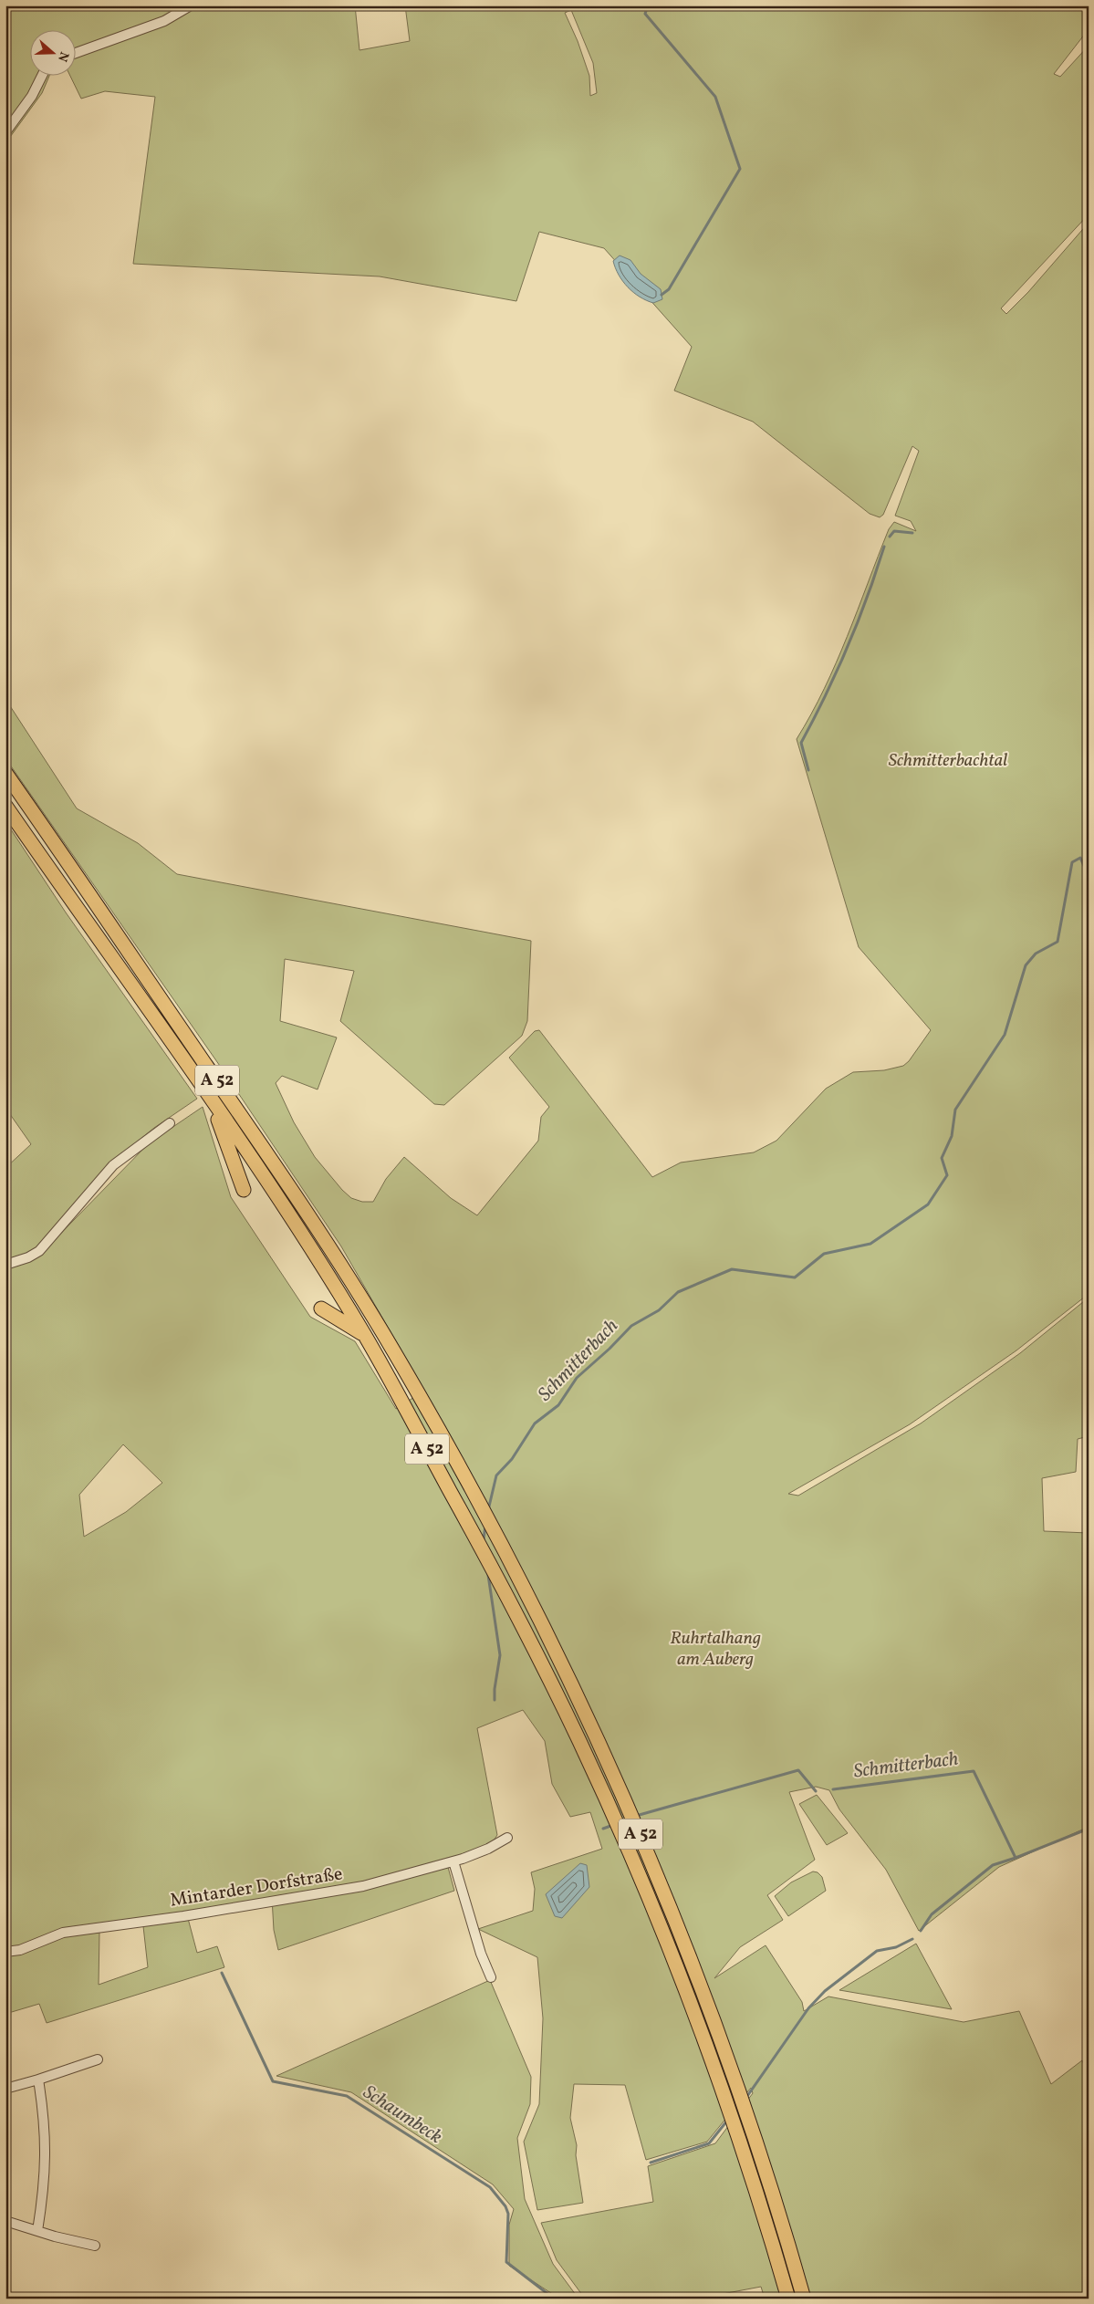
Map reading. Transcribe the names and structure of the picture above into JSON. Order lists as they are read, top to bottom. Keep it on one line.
{"streets":{"highway":["A 52"],"street":["Mintarder Dorfstraße"]},"water":["Schmitterbach","Schaumbeck"],"parks":["Schmitterbachtal","Ruhrtalhang am Auberg"],"north":"right"}
